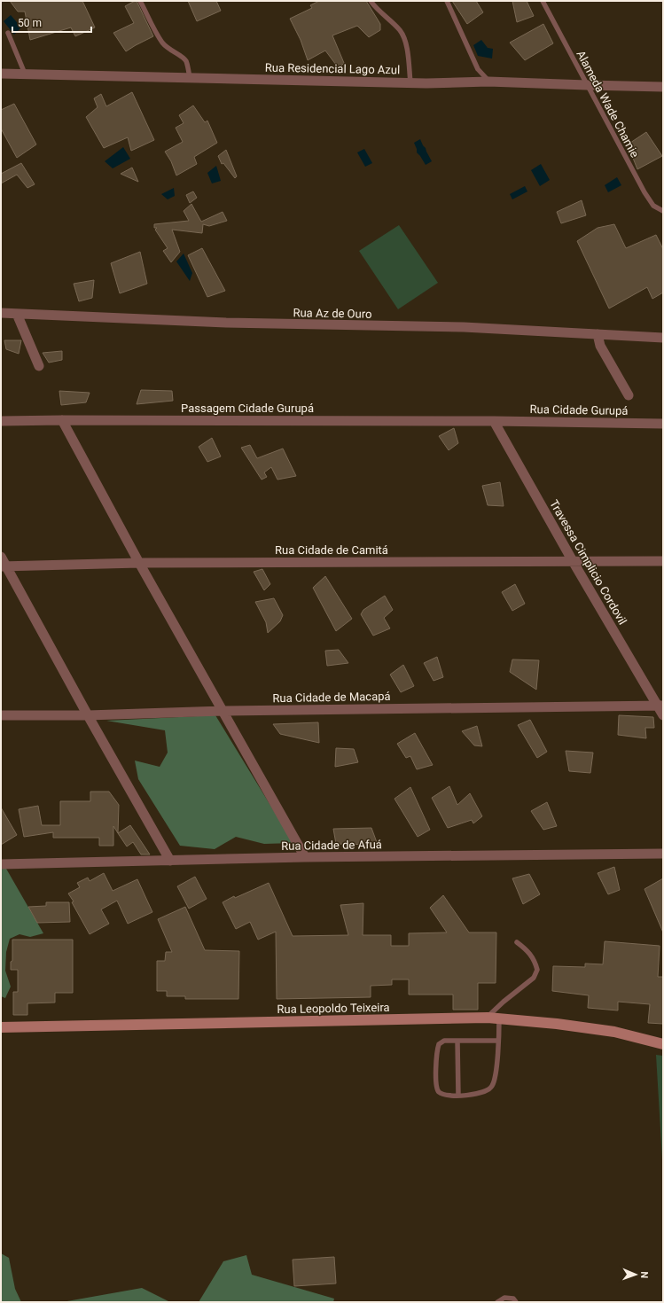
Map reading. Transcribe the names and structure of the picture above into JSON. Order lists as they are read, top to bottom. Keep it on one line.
{"streets":{"main road":["Rua Leopoldo Teixeira"],"street":["Rua Residencial Lago Azul","Rua Az de Ouro","Passagem Cidade Gurupá","Rua Cidade Gurupá","Rua Cidade de Camitá","Travessa Cimplicio Cordovil","Rua Cidade de Macapá","Rua Cidade de Afuá"],"lane":["Alameda Wade Chamie"]},"crossings":[["Rua Residencial Lago Azul","Alameda Wade Chamie"],["Passagem Cidade Gurupá","Rua Cidade Gurupá"],["Passagem Cidade Gurupá","Travessa Cimplicio Cordovil"],["Rua Cidade Gurupá","Travessa Cimplicio Cordovil"],["Rua Cidade de Camitá","Travessa Cimplicio Cordovil"],["Travessa Cimplicio Cordovil","Rua Cidade de Macapá"]],"scale_bar":"50 m","north":"right"}
